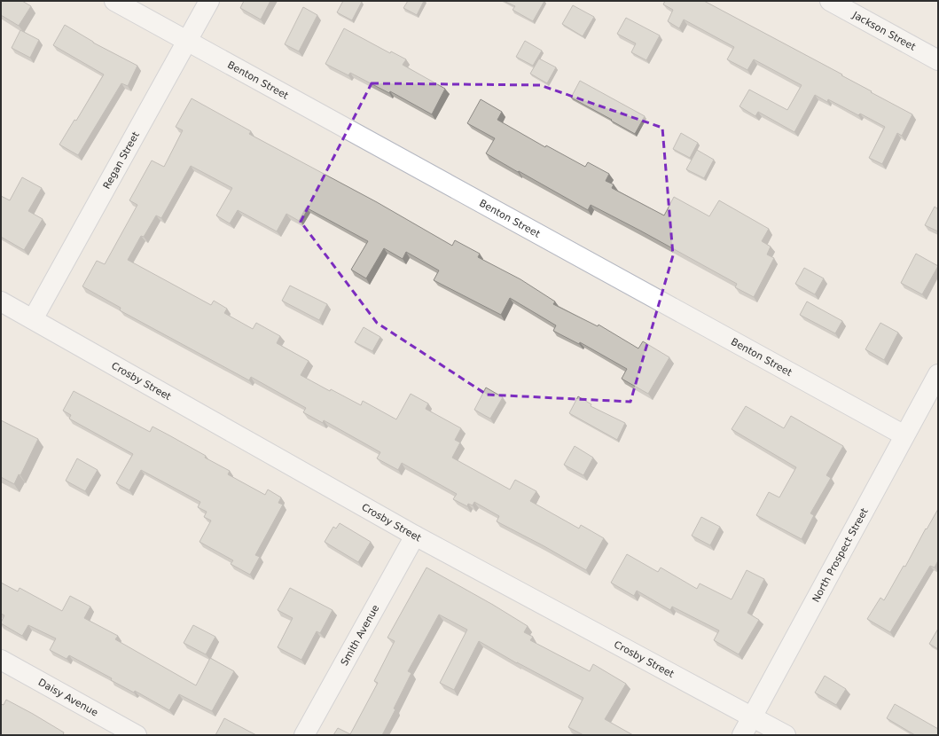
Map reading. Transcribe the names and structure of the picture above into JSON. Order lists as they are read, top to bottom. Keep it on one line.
{"streets":{"street":["Jackson Street","Benton Street","Regan Street","Crosby Street","North Prospect Street","Smith Avenue","Daisy Avenue"]},"crossings":[["Benton Street","Regan Street"],["Benton Street","North Prospect Street"],["Regan Street","Crosby Street"],["Crosby Street","North Prospect Street"],["Crosby Street","Smith Avenue"]]}
